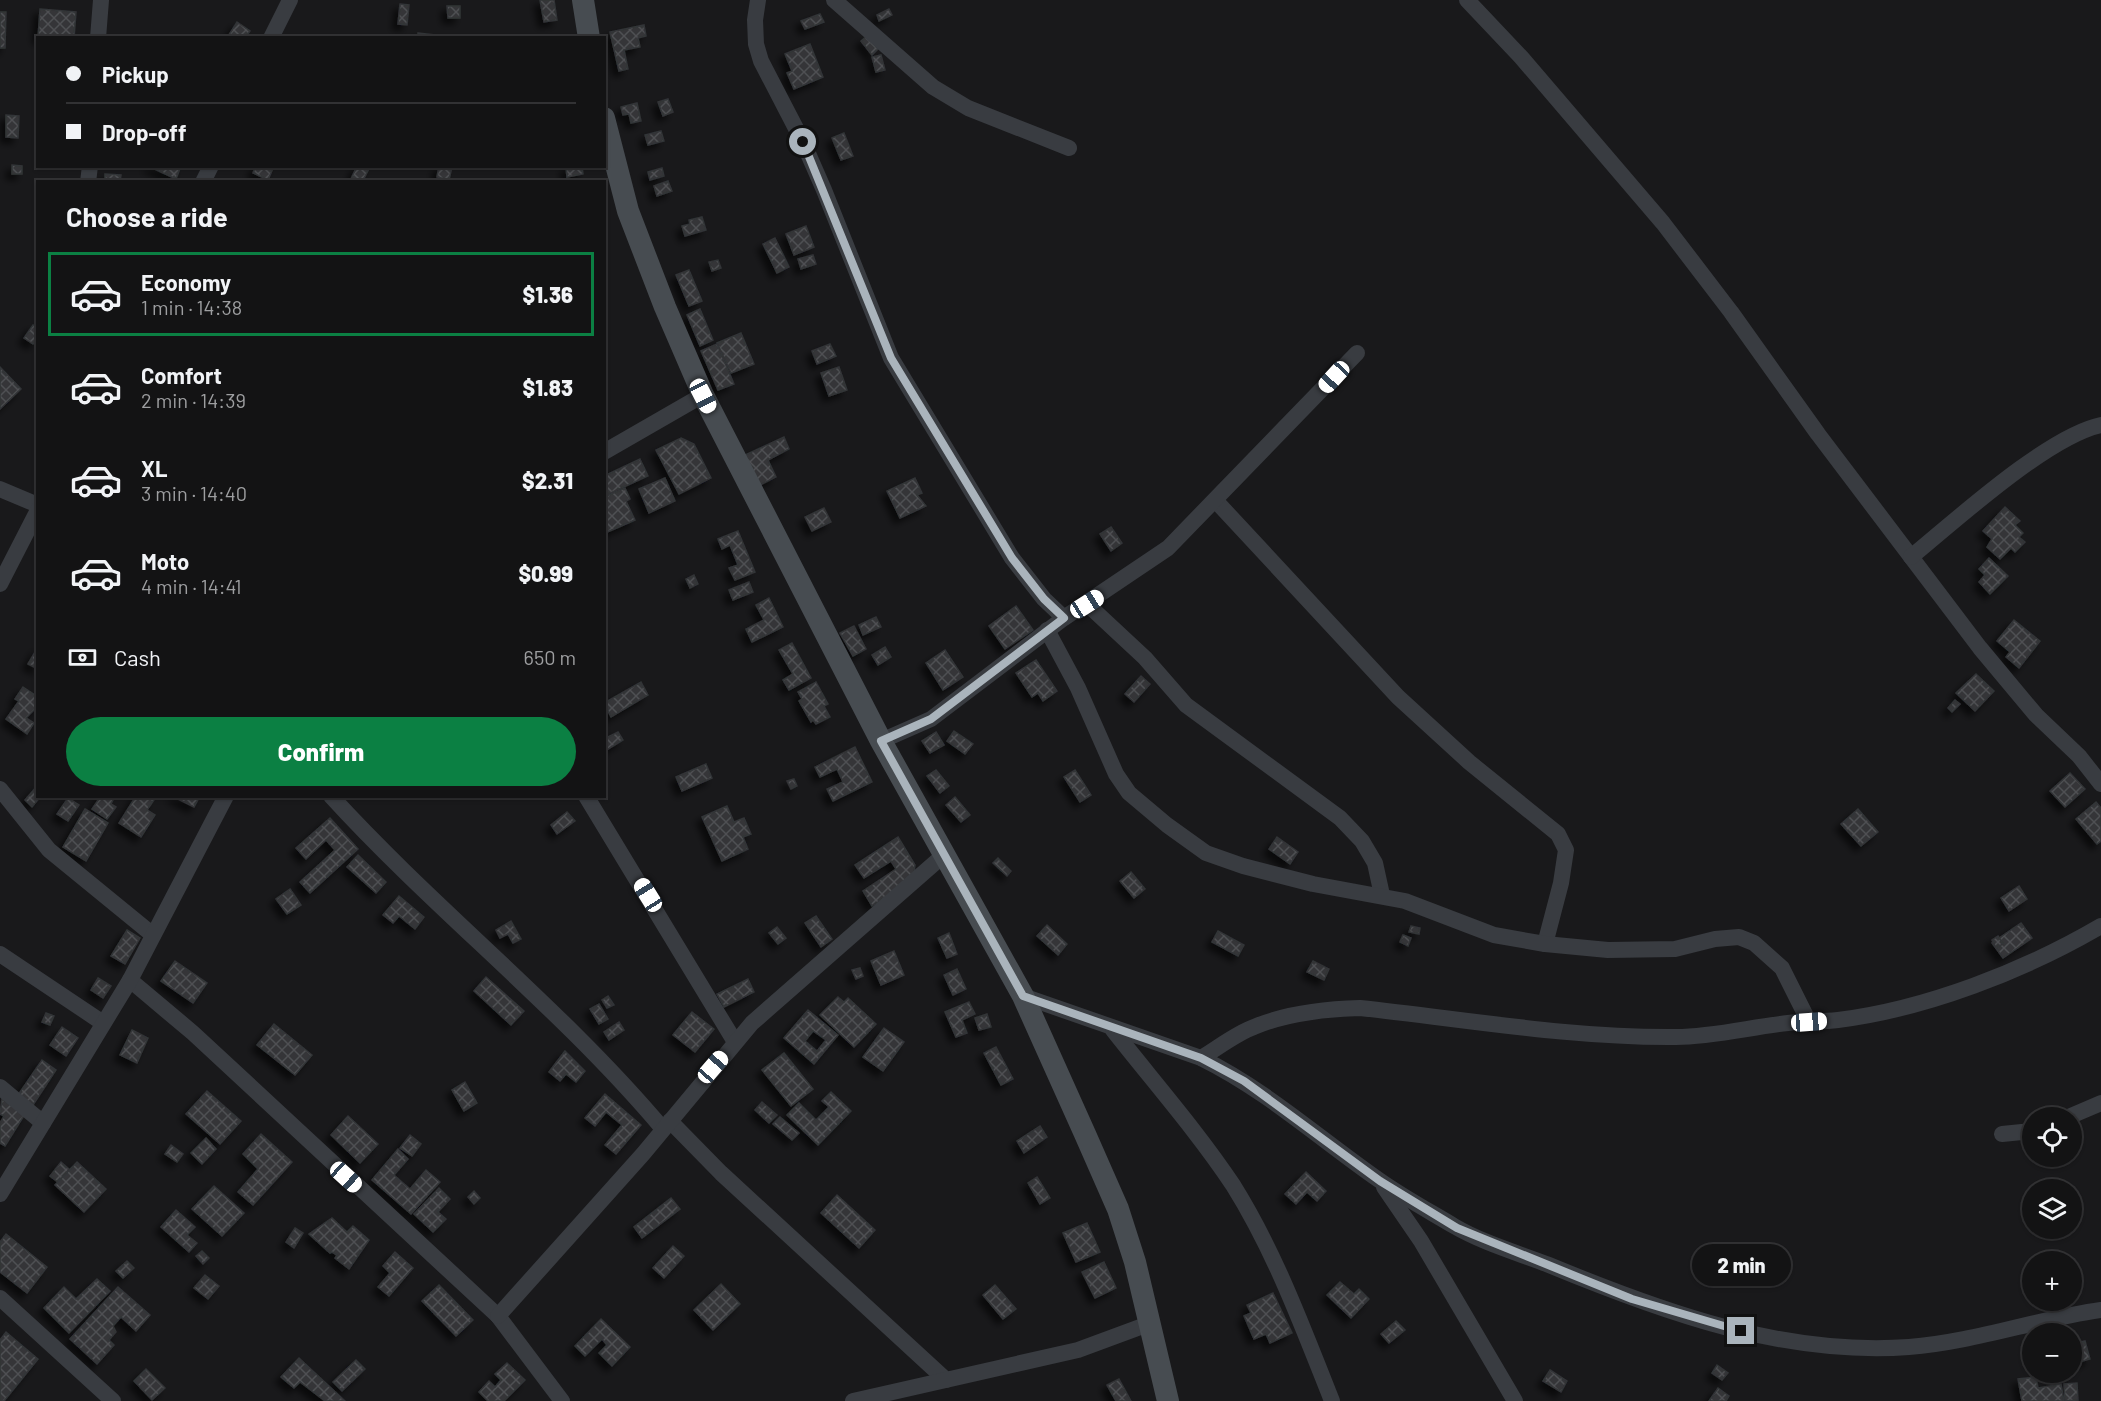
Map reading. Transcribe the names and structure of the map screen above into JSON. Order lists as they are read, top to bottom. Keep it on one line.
{"page":{"banner":["Pickup","Drop-off"],"heading":"Choose a ride","list":[{"name":"Economy","note":"1 min · 14:38","value":"$1.36"},{"name":"Comfort","note":"2 min · 14:39","value":"$1.83"},{"name":"XL","note":"3 min · 14:40","value":"$2.31"},{"name":"Moto","note":"4 min · 14:41","value":"$0.99"}],"pay":["Cash","650 m"],"buttons":"Confirm","map_buttons":["+","−"],"bubble":"2 min"}}
